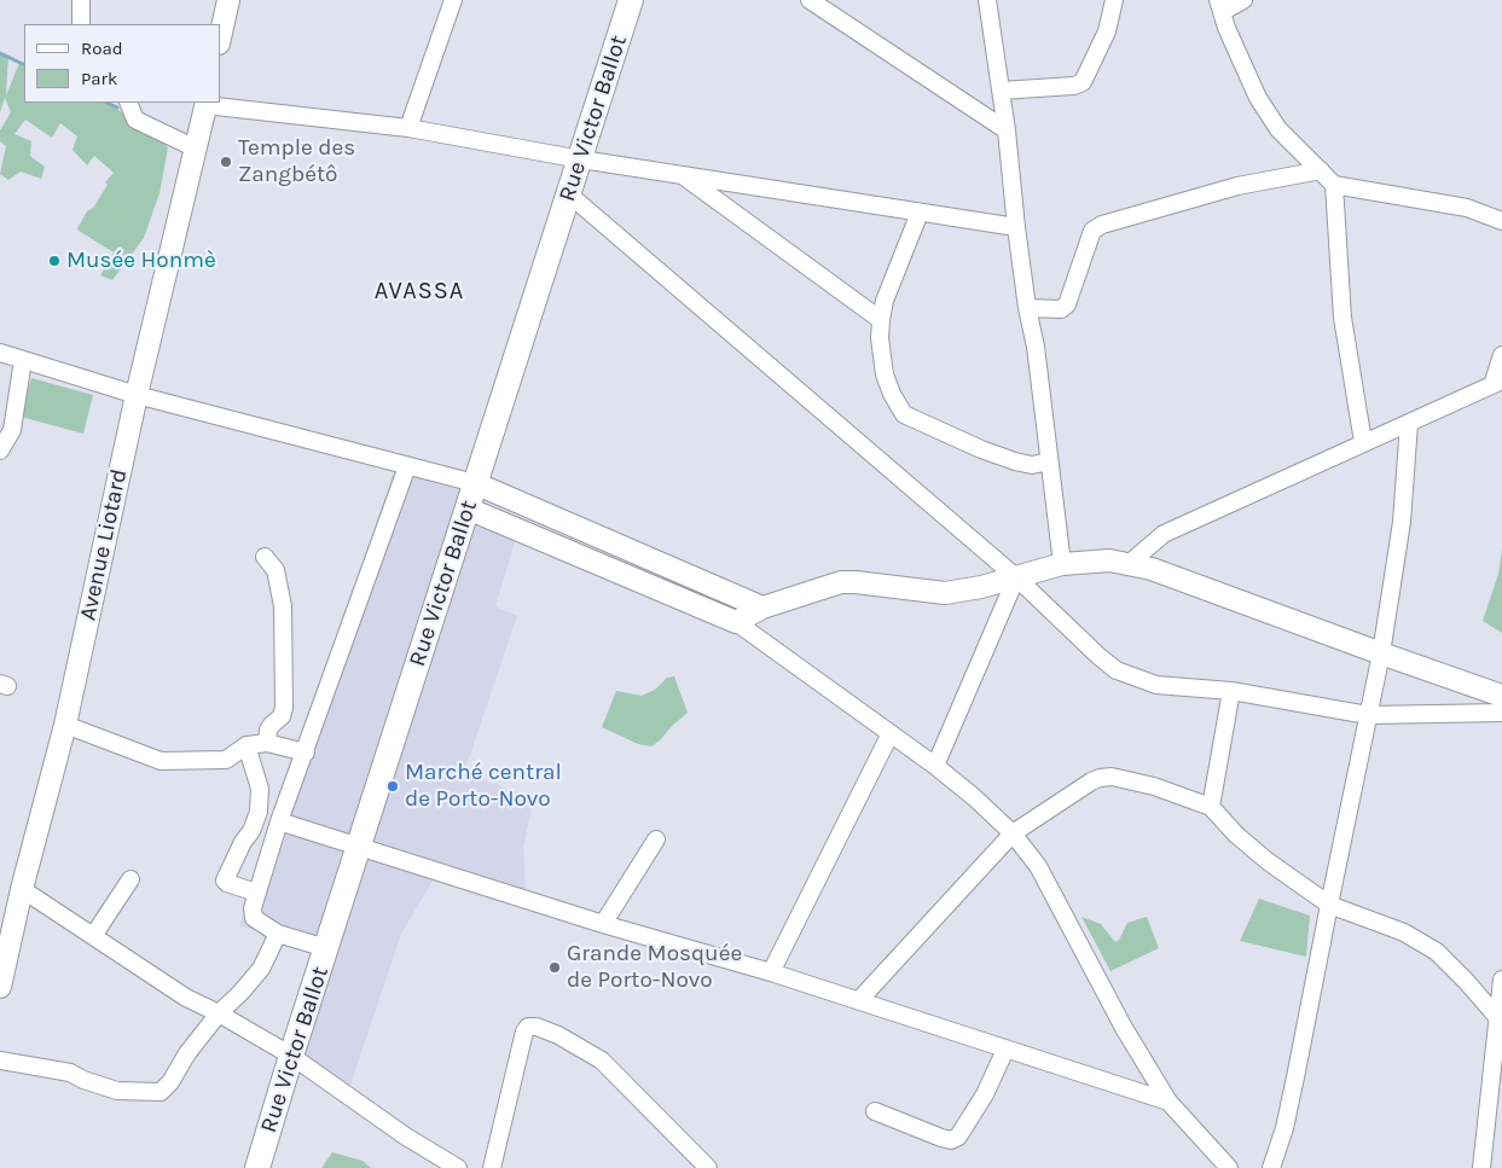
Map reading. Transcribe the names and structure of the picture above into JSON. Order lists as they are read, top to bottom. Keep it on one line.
{"streets":{"main road":["Rue Victor Ballot"],"street":["Avenue Liotard"]},"districts":["AVASSA"],"places":["Temple des Zangbétô","Musée Honmè","Marché central de Porto-Novo","Grande Mosquée de Porto-Novo"],"legend":["Road","Park"]}
